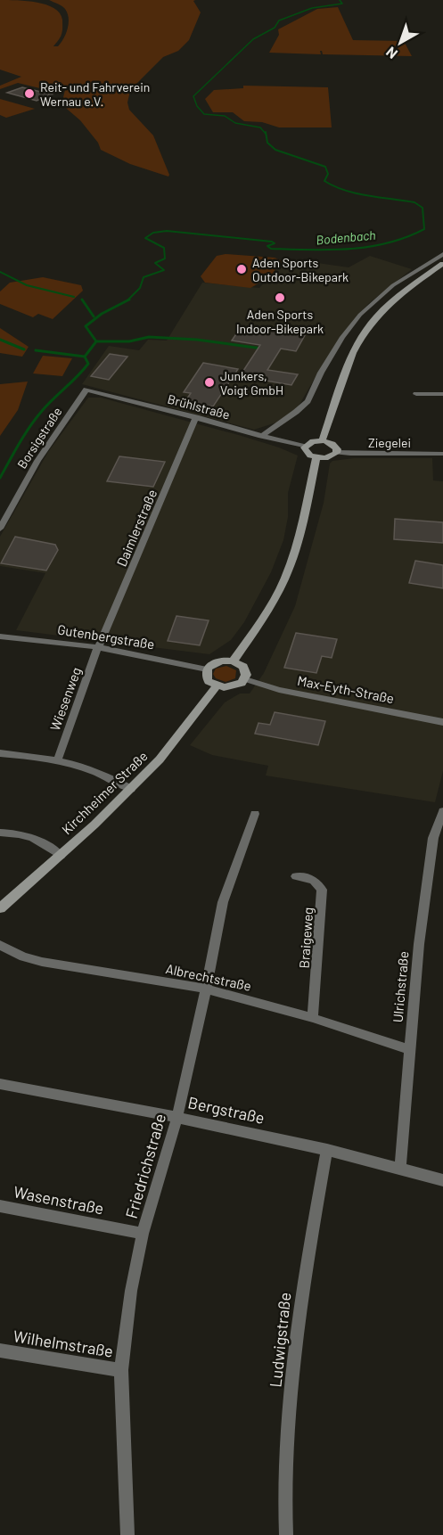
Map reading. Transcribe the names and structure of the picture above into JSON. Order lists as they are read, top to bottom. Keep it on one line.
{"streets":{"main road":["Kirchheimer Straße"],"street":["Brühlstraße","Borsigstraße","Ziegelei","Daimlerstraße","Gutenbergstraße","Max-Eyth-Straße","Wiesenweg","Braigeweg","Albrechtstraße","Ulrichstraße","Bergstraße","Friedrichstraße","Wasenstraße","Ludwigstraße","Wilhelmstraße"]},"crossings":[["Brühlstraße","Borsigstraße"],["Brühlstraße","Daimlerstraße"],["Daimlerstraße","Gutenbergstraße"],["Daimlerstraße","Wiesenweg"],["Gutenbergstraße","Max-Eyth-Straße"],["Gutenbergstraße","Wiesenweg"],["Gutenbergstraße","Kirchheimer Straße"],["Max-Eyth-Straße","Kirchheimer Straße"],["Braigeweg","Albrechtstraße"],["Albrechtstraße","Ulrichstraße"],["Albrechtstraße","Friedrichstraße"],["Ulrichstraße","Bergstraße"],["Bergstraße","Friedrichstraße"],["Bergstraße","Ludwigstraße"],["Friedrichstraße","Wasenstraße"],["Friedrichstraße","Wilhelmstraße"]],"water":["Bodenbach"],"places":["Reit- und Fahrverein Wernau e.V.","Aden Sports Outdoor-Bikepark","Aden Sports Indoor-Bikepark","Junkers, Voigt GmbH"],"north":"bottom left"}
